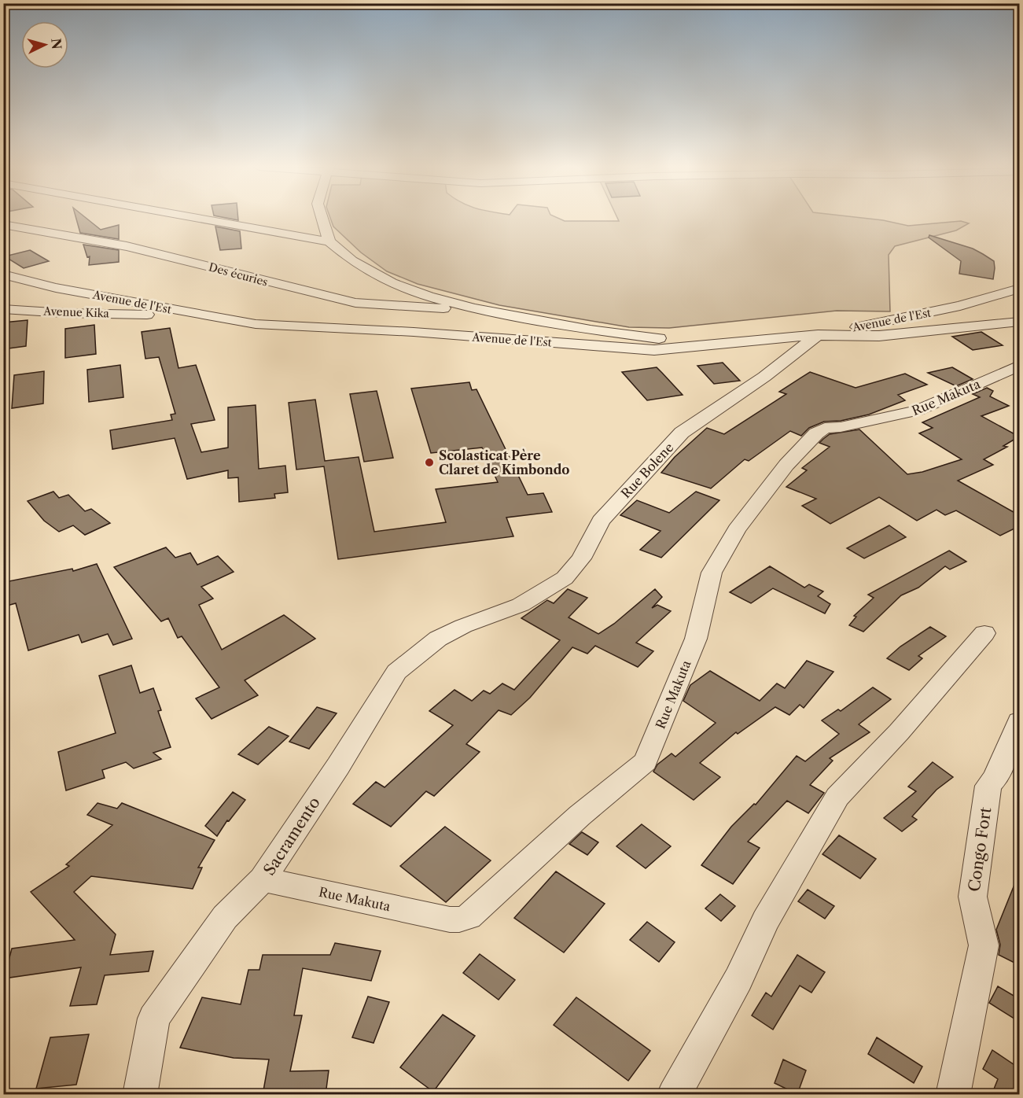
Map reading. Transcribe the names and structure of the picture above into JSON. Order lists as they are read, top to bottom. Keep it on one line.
{"streets":{"street":["Des écuries","Avenue de l'Est","Avenue Kika","Rue Makuta","Rue Bolene","Sacramento","Congo Fort"]},"crossings":[["Avenue de l'Est","Avenue Kika"],["Avenue de l'Est","Rue Bolene"],["Rue Makuta","Sacramento"],["Rue Bolene","Sacramento"]],"places":["Scolasticat Père Claret de Kimbondo"],"north":"right"}
